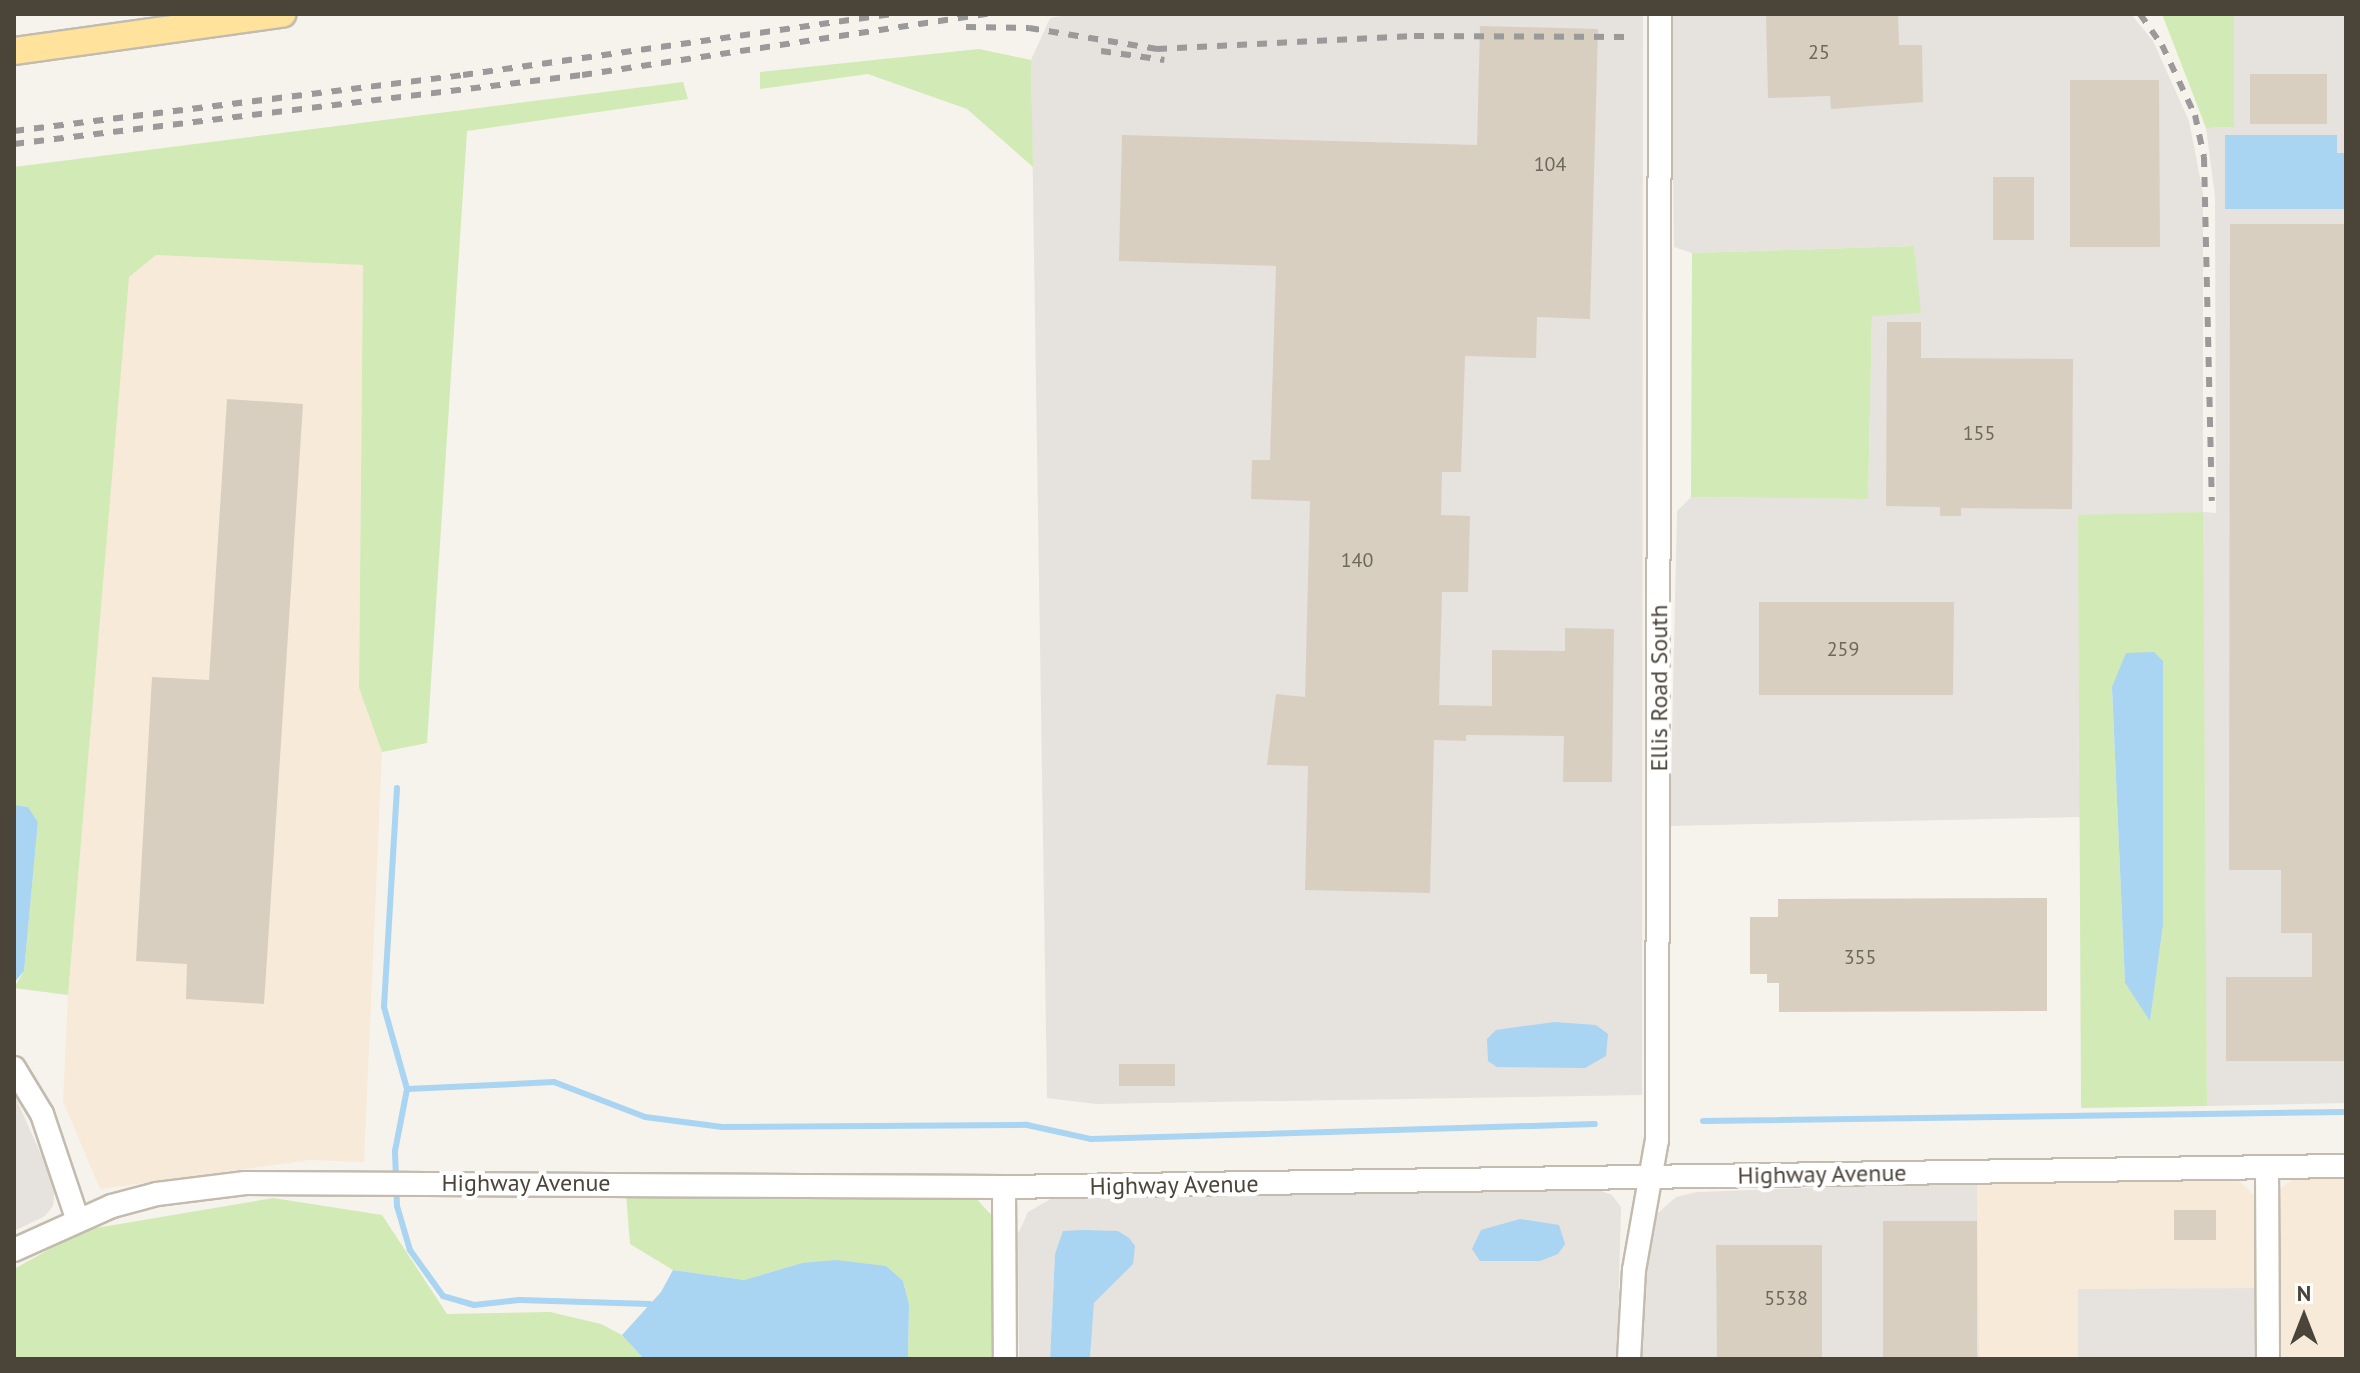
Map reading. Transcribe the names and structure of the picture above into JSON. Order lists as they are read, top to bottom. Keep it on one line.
{"streets":{"street":["Ellis Road South","Highway Avenue"]},"crossings":[["Ellis Road South","Highway Avenue"]],"house_numbers":["25","104","155","140","259","355","5538"],"north":"top"}
